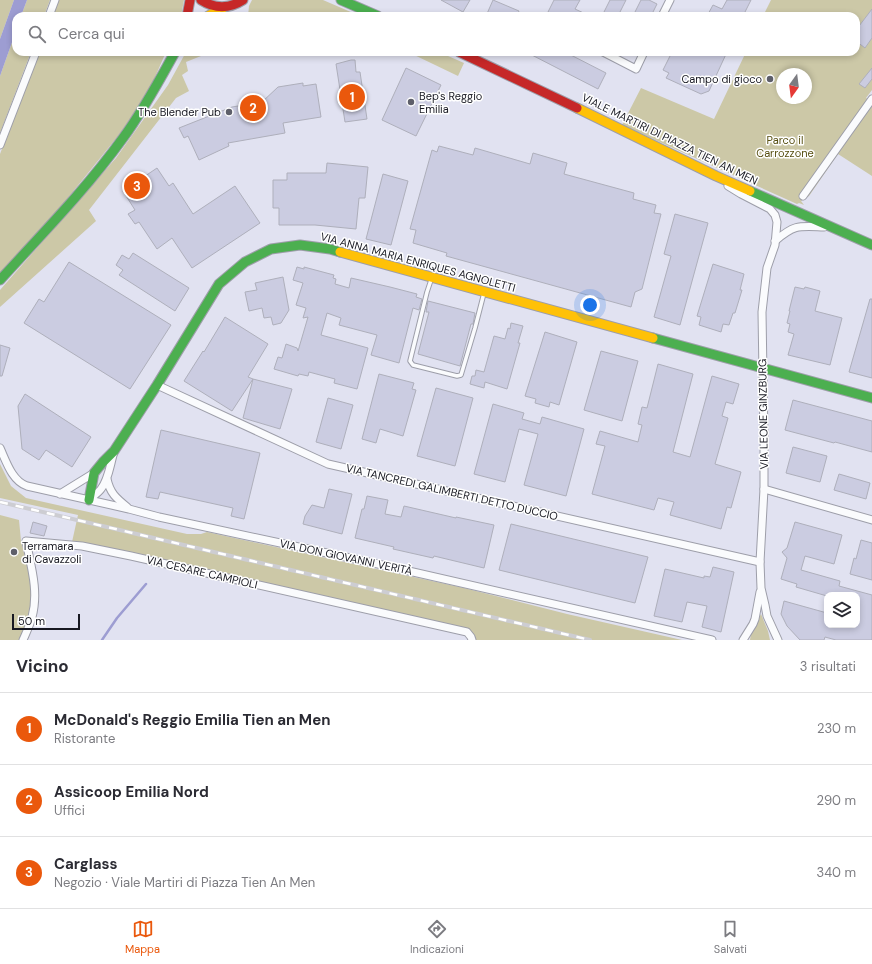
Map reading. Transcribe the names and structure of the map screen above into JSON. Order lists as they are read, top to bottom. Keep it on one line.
{"streets":{"main road":["VIALE MARTIRI DI PIAZZA TIEN AN MEN","VIA ANNA MARIA ENRIQUES AGNOLETTI"],"street":["VIA LEONE GINZBURG","VIA TANCREDI GALIMBERTI DETTO DUCCIO","VIA DON GIOVANNI VERITÀ","VIA CESARE CAMPIOLI"]},"crossings":[["VIALE MARTIRI DI PIAZZA TIEN AN MEN","VIA LEONE GINZBURG"],["VIA ANNA MARIA ENRIQUES AGNOLETTI","VIA LEONE GINZBURG"],["VIA ANNA MARIA ENRIQUES AGNOLETTI","VIA TANCREDI GALIMBERTI DETTO DUCCIO"],["VIA ANNA MARIA ENRIQUES AGNOLETTI","VIA DON GIOVANNI VERITÀ"],["VIA LEONE GINZBURG","VIA TANCREDI GALIMBERTI DETTO DUCCIO"]],"parks":["Parco il Carrozzone"],"places":["Campo di gioco","Bep's Reggio Emilia","The Blender Pub","Terramara di Cavazzoli"],"scale_bar":"50 m","north":"bottom","page":{"search":"Cerca qui","pins":["1","2","3"],"scale":"50 m","heading":["Vicino","3 risultati"],"list":[{"mark":"1","name":"McDonald's Reggio Emilia Tien an Men","note":"Ristorante","value":"230 m"},{"mark":"2","name":"Assicoop Emilia Nord","note":"Uffici","value":"290 m"},{"mark":"3","name":"Carglass","note":"Negozio · Viale Martiri di Piazza Tien An Men","value":"340 m"}],"nav":["Mappa","Indicazioni","Salvati"]}}
